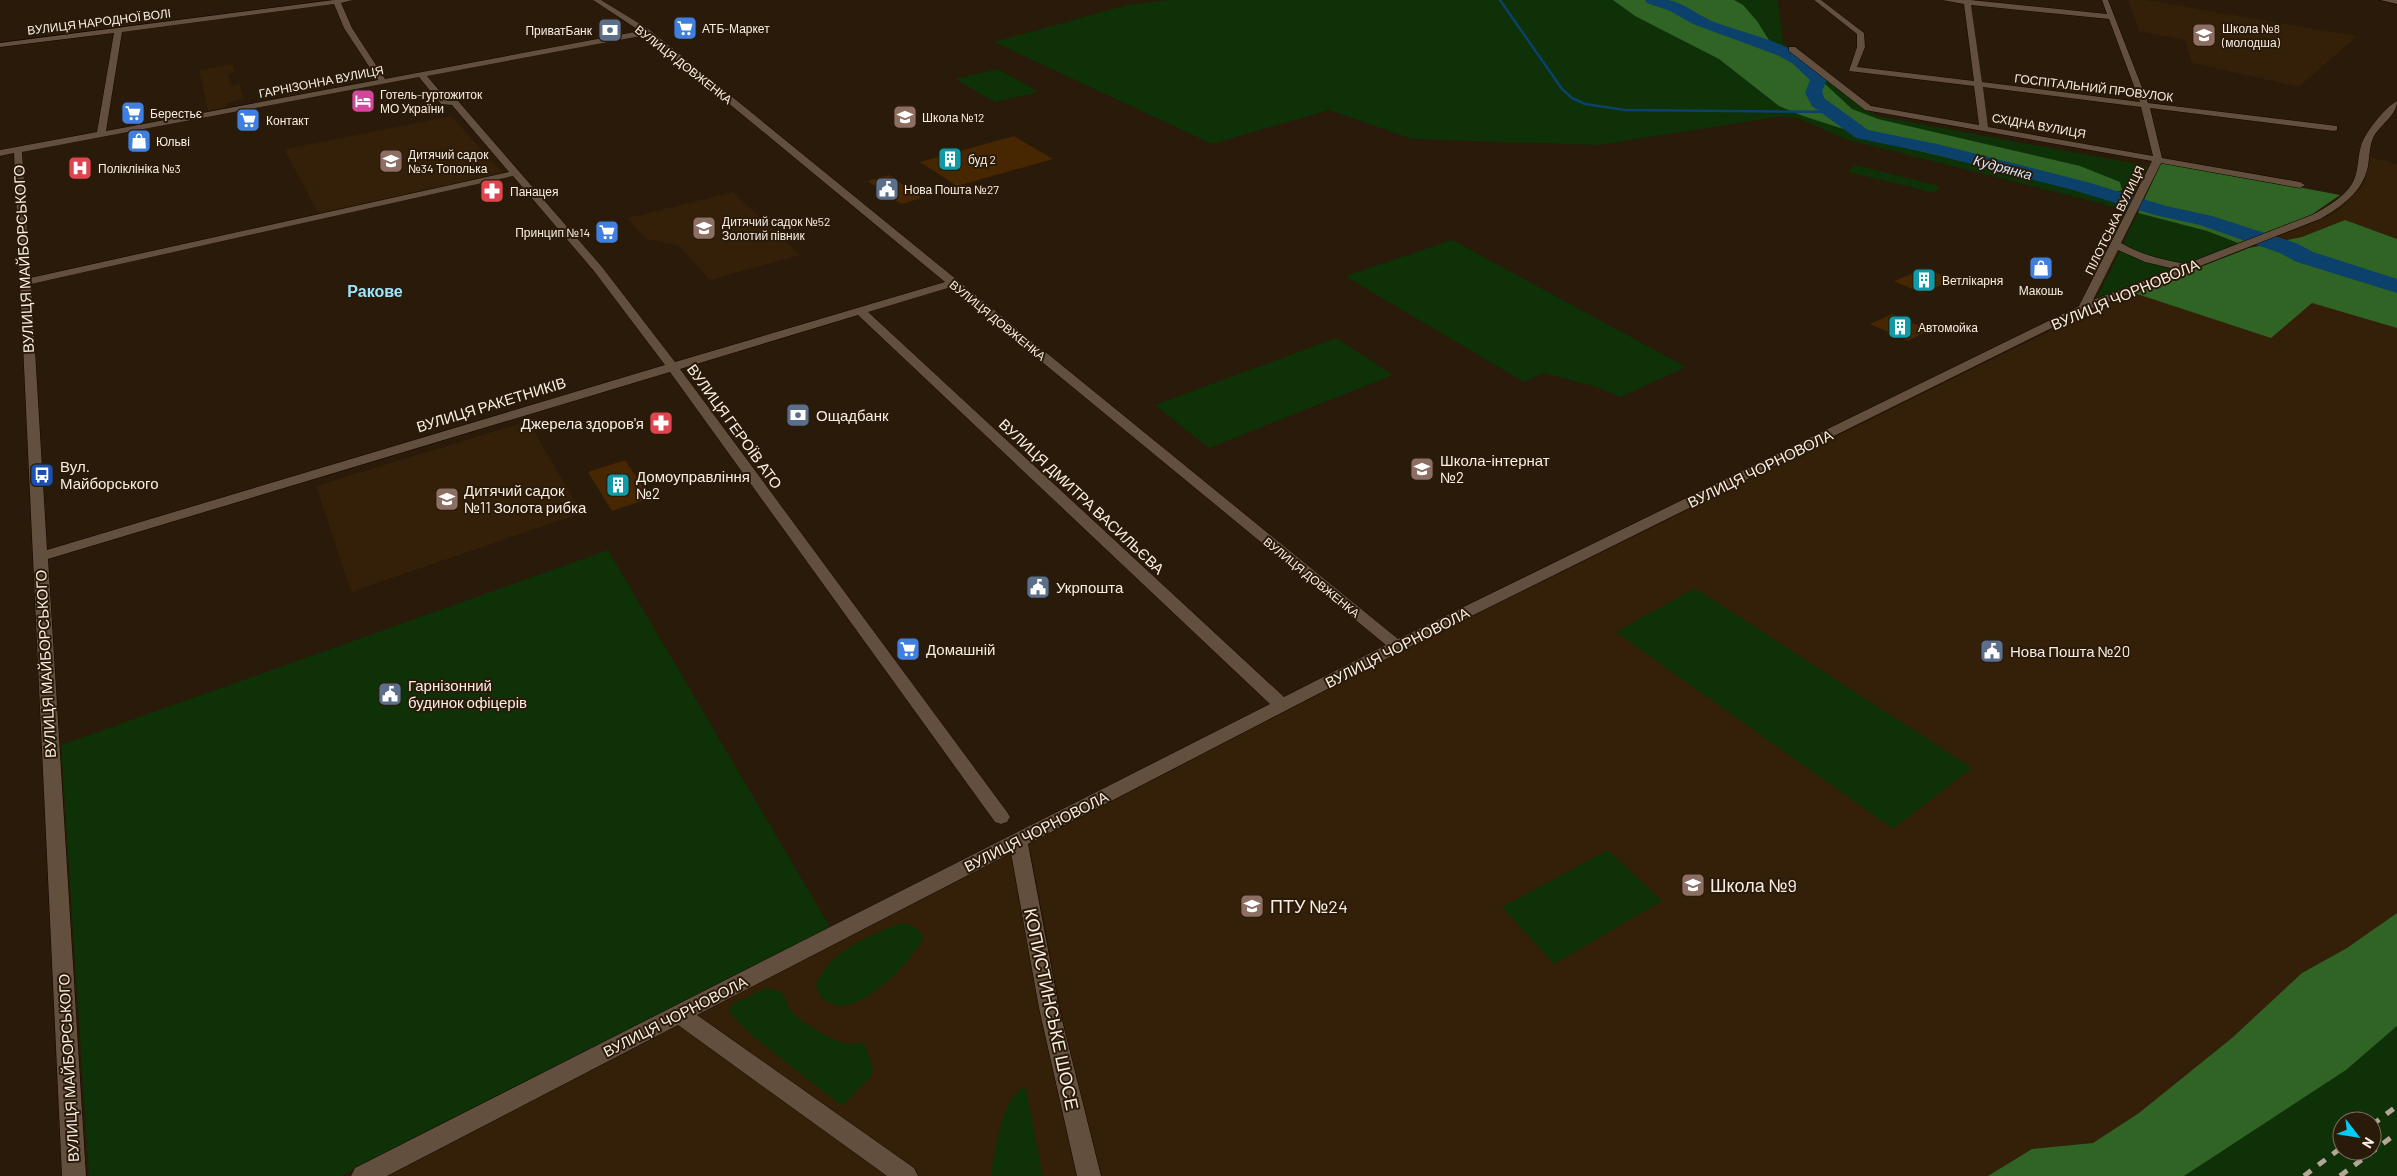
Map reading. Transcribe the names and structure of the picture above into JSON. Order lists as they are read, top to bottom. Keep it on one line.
{"streets":{"street":["ВУЛИЦЯ НАРОДНОЇ ВОЛІ","ВУЛИЦЯ ДОВЖЕНКА","ГАРНІЗОННА ВУЛИЦЯ","ГОСПІТАЛЬНИЙ ПРОВУЛОК","СХІДНА ВУЛИЦЯ","ПІЛОТСЬКА ВУЛИЦЯ","ВУЛИЦЯ МАЙБОРСЬКОГО","ВУЛИЦЯ ЧОРНОВОЛА","ВУЛИЦЯ РАКЕТНИКІВ","ВУЛИЦЯ ГЕРОЇВ АТО","ВУЛИЦЯ ДМИТРА ВАСИЛЬЄВА","КОПИСТИНСЬКЕ ШОСЕ"]},"crossings":[["ВУЛИЦЯ ДОВЖЕНКА","ГАРНІЗОННА ВУЛИЦЯ"],["ВУЛИЦЯ ДОВЖЕНКА","ВУЛИЦЯ ЧОРНОВОЛА"],["ВУЛИЦЯ ДОВЖЕНКА","ВУЛИЦЯ РАКЕТНИКІВ"],["ГАРНІЗОННА ВУЛИЦЯ","ВУЛИЦЯ МАЙБОРСЬКОГО"],["ГАРНІЗОННА ВУЛИЦЯ","ВУЛИЦЯ ГЕРОЇВ АТО"],["ГОСПІТАЛЬНИЙ ПРОВУЛОК","ПІЛОТСЬКА ВУЛИЦЯ"],["СХІДНА ВУЛИЦЯ","ПІЛОТСЬКА ВУЛИЦЯ"],["ПІЛОТСЬКА ВУЛИЦЯ","ВУЛИЦЯ ЧОРНОВОЛА"],["ВУЛИЦЯ МАЙБОРСЬКОГО","ВУЛИЦЯ РАКЕТНИКІВ"],["ВУЛИЦЯ ЧОРНОВОЛА","ВУЛИЦЯ ДМИТРА ВАСИЛЬЄВА"],["ВУЛИЦЯ ЧОРНОВОЛА","КОПИСТИНСЬКЕ ШОСЕ"],["ВУЛИЦЯ РАКЕТНИКІВ","ВУЛИЦЯ ГЕРОЇВ АТО"],["ВУЛИЦЯ РАКЕТНИКІВ","ВУЛИЦЯ ДМИТРА ВАСИЛЬЄВА"]],"districts":["Ракове"],"water":["Кудрянка"],"places":{"supermarket":["АТБ-Маркет","Берестьє","Контакт","Принцип №14","Домашній"],"bank":["ПриватБанк","Ощадбанк"],"school or university":["Школа №8 (молодша)","Школа №12","Дитячий садок №34 Тополька","Дитячий садок №52 Золотий півник","Школа-інтернат №2","Дитячий садок №11 Золота рибка","Школа №9","ПТУ №24"],"hotel":["Готель-гуртожиток МО України"],"shop":["Юльві","Макошь"],"building":["буд 2","Ветлікарня","Автомойка","Домоуправління №2"],"hospital":["Поліклініка №3"],"public building":["Нова Пошта №27","Укрпошта","Нова Пошта №20","Гарнізонний будинок офіцерів"],"pharmacy":["Панацея","Джерела здоров'я"],"bus stop":["Вул. Майборського"]},"north":"bottom right"}
